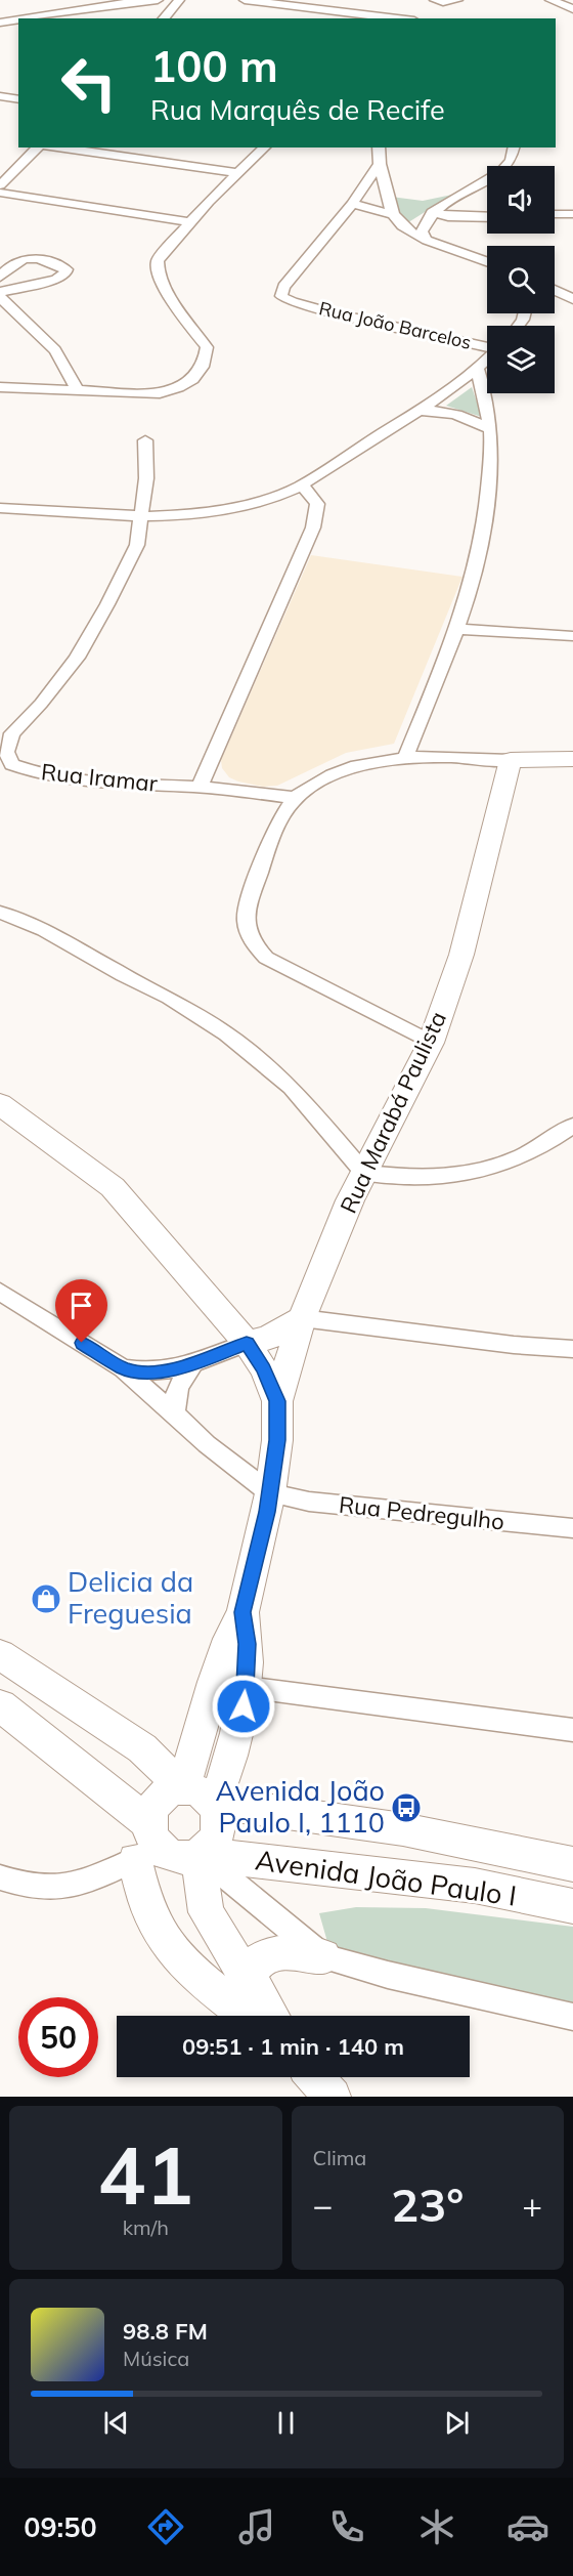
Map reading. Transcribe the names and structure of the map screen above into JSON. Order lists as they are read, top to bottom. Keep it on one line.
{"streets":{"main road":["Rua Marabá Paulista","Avenida João Paulo I"],"street":["Rua João Barcelos","Rua Iramar","Rua Pedregulho"]},"places":{"shop":["Delicia da Freguesia"],"bus stop":["Avenida João Paulo I, 1110"]},"page":{"turn":["100 m","Rua Marquês de Recife"],"limit":"50","trip":"09:51 · 1 min · 140 m","tile":[["41","km/h"],"Clima"],"heat":["−","23°","+"],"song":["98.8 FM","Música"],"tabs":"09:50"}}
